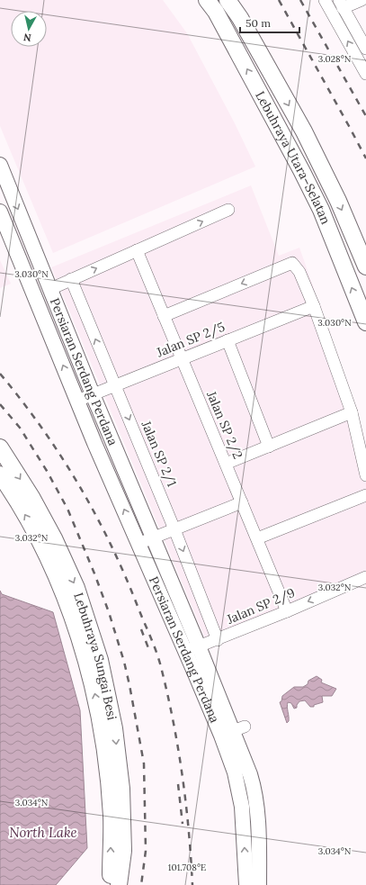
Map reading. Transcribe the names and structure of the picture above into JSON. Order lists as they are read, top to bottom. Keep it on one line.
{"streets":{"highway":["Lebuhraya Utara–Selatan","Lebuhraya Sungai Besi"],"main road":["Persiaran Serdang Perdana"],"street":["Jalan SP 2/5","Jalan SP 2/2","Jalan SP 2/1","Jalan SP 2/9"]},"crossings":[["Jalan SP 2/5","Persiaran Serdang Perdana"],["Jalan SP 2/5","Jalan SP 2/2"],["Jalan SP 2/5","Jalan SP 2/1"],["Persiaran Serdang Perdana","Jalan SP 2/9"],["Jalan SP 2/2","Jalan SP 2/9"],["Jalan SP 2/1","Jalan SP 2/9"]],"water":["North Lake"],"scale_bar":"50 m","north":"bottom","coordinates":["3.028°N","3.030°N","3.032°N","3.034°N","101.708°E"]}
